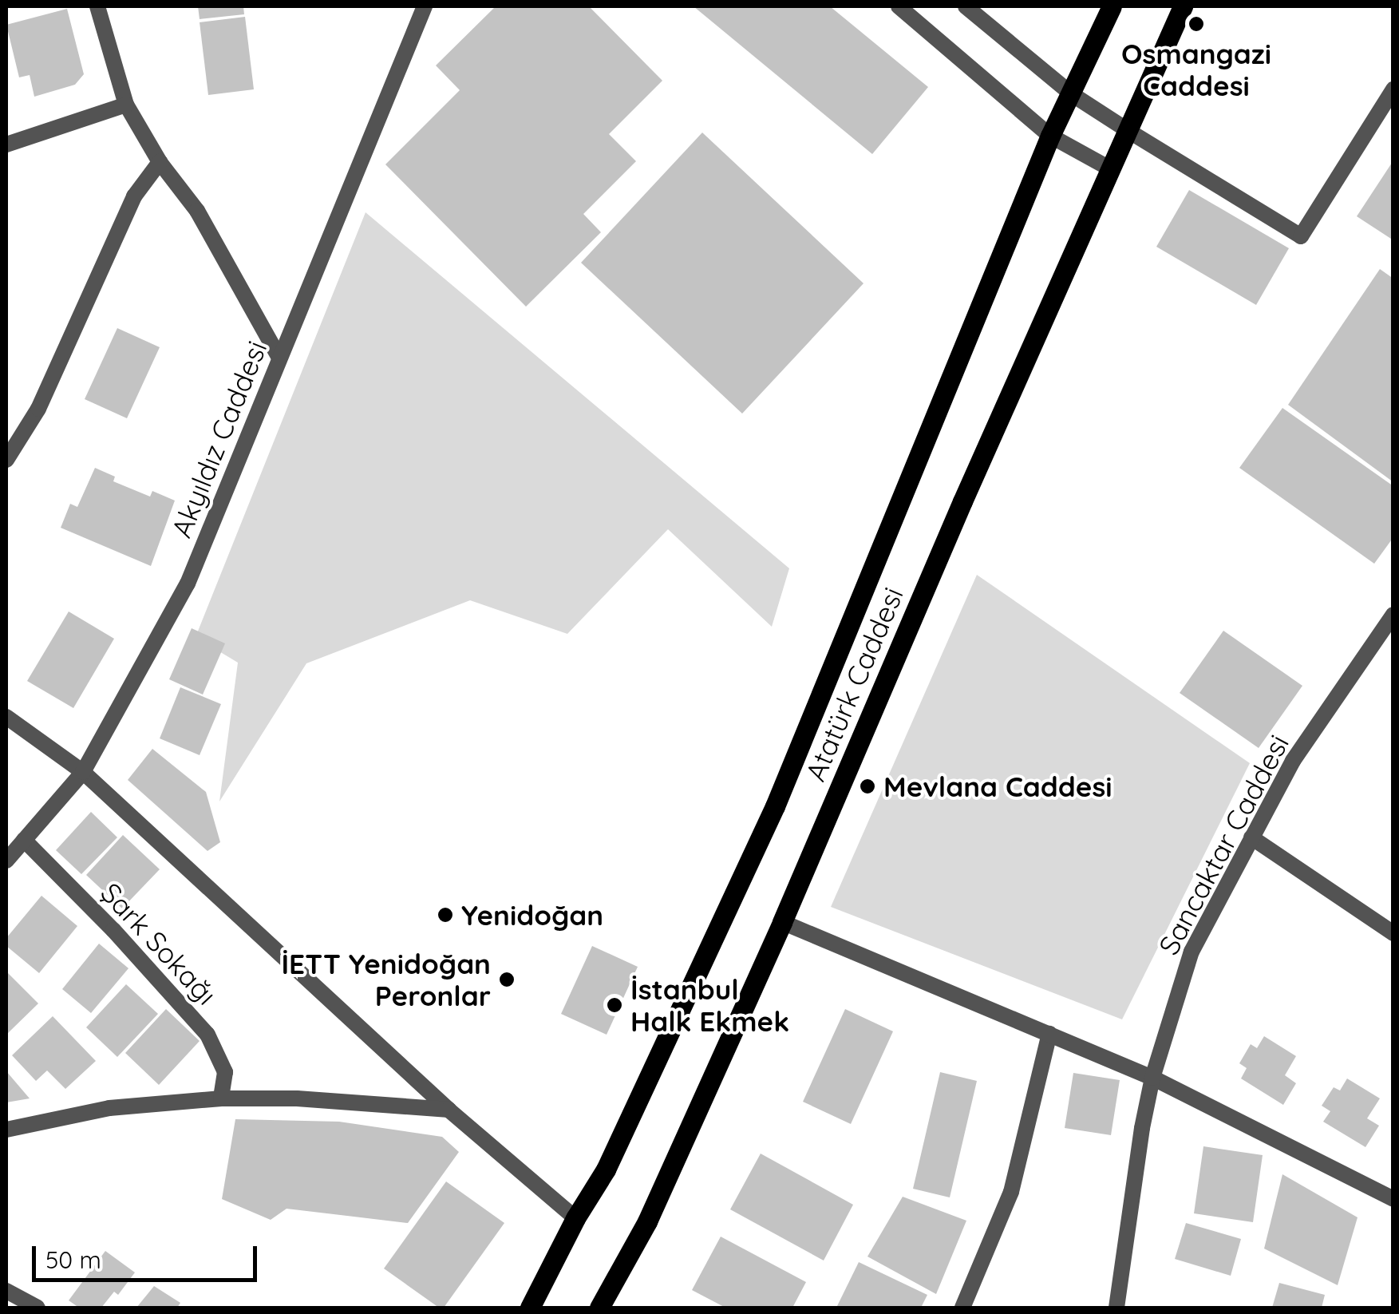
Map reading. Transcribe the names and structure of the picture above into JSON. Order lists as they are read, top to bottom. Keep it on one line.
{"streets":{"main road":["Atatürk Caddesi"],"street":["Akyıldız Caddesi","Sancaktar Caddesi","Şark Sokağı"]},"crossings":[["Akyıldız Caddesi","Şark Sokağı"]],"places":["Osmangazi Caddesi","Mevlana Caddesi","Yenidoğan","İETT Yenidoğan Peronlar","İstanbul Halk Ekmek"],"scale_bar":"50 m"}
